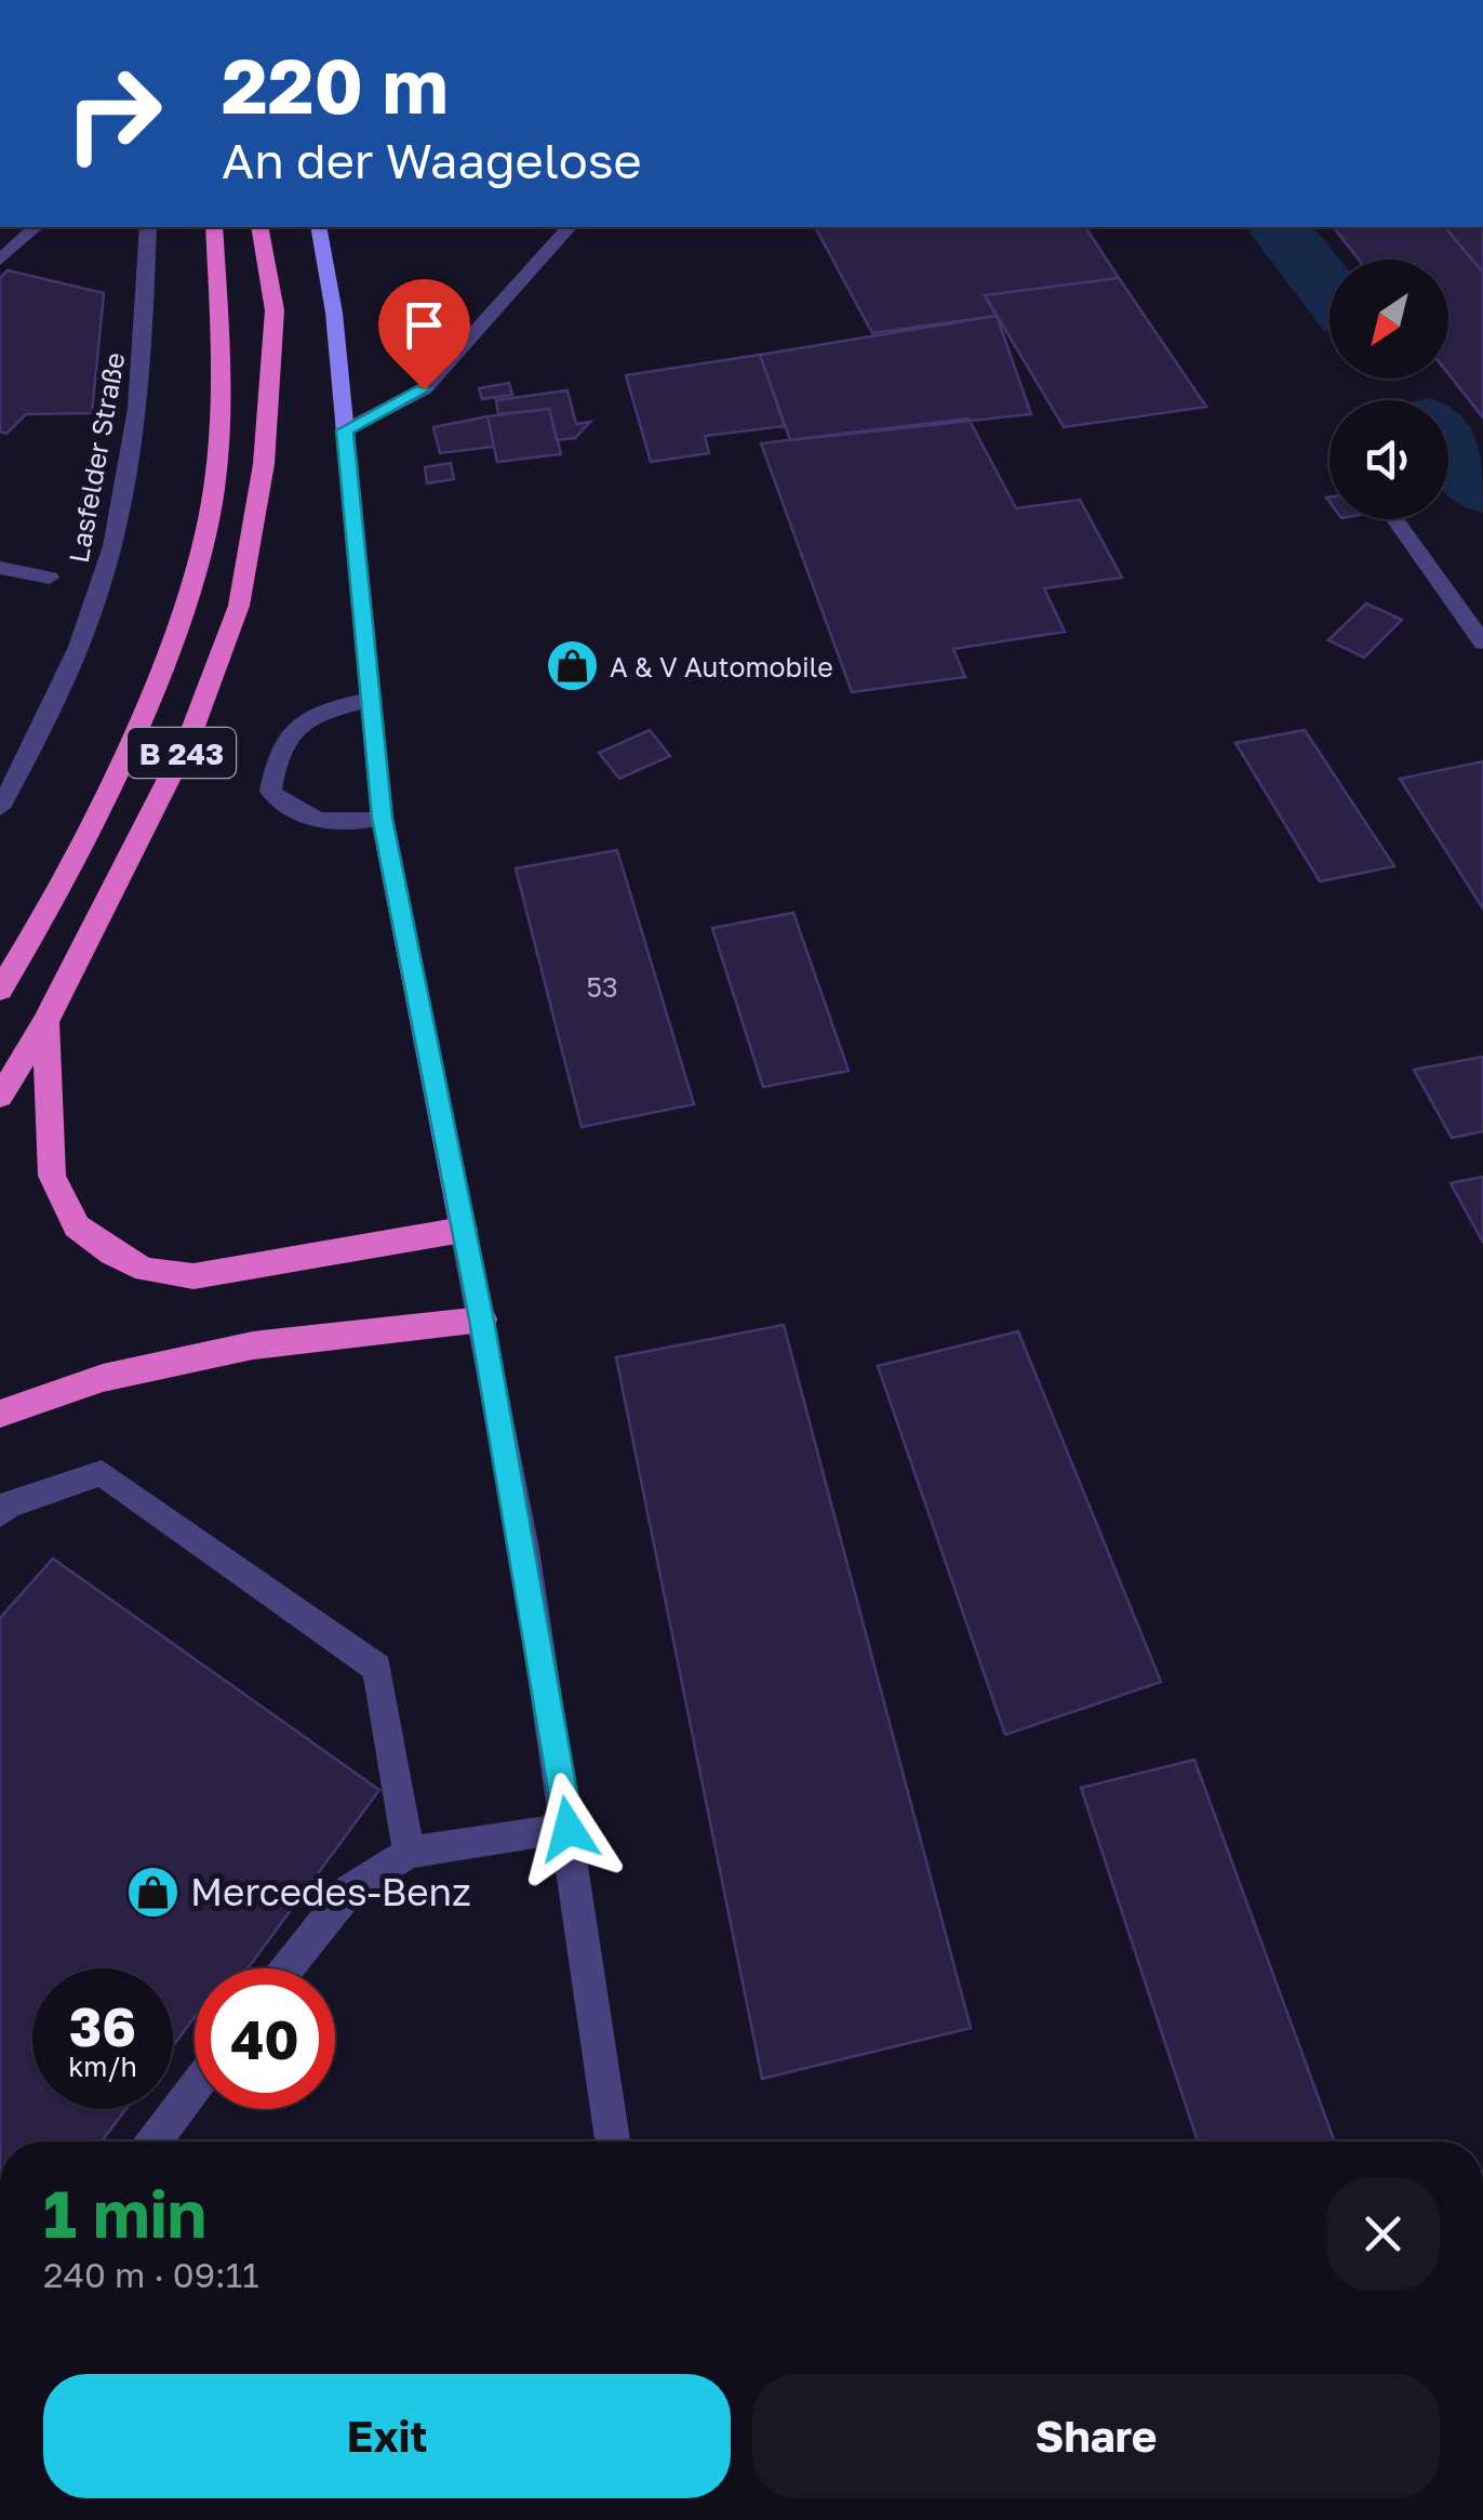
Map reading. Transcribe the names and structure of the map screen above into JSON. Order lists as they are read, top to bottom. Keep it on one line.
{"streets":{"highway":["B 243"],"street":["Lasfelder Straße"]},"places":{"shop":["A & V Automobile","Mercedes-Benz"]},"house_numbers":["53"],"north":"bottom left","page":{"turn":["220 m","An der Waagelose"],"speed":"36 km/h","limit":"40","heading":["1 min","240 m · 09:11"],"buttons":["Exit","Share"]}}
